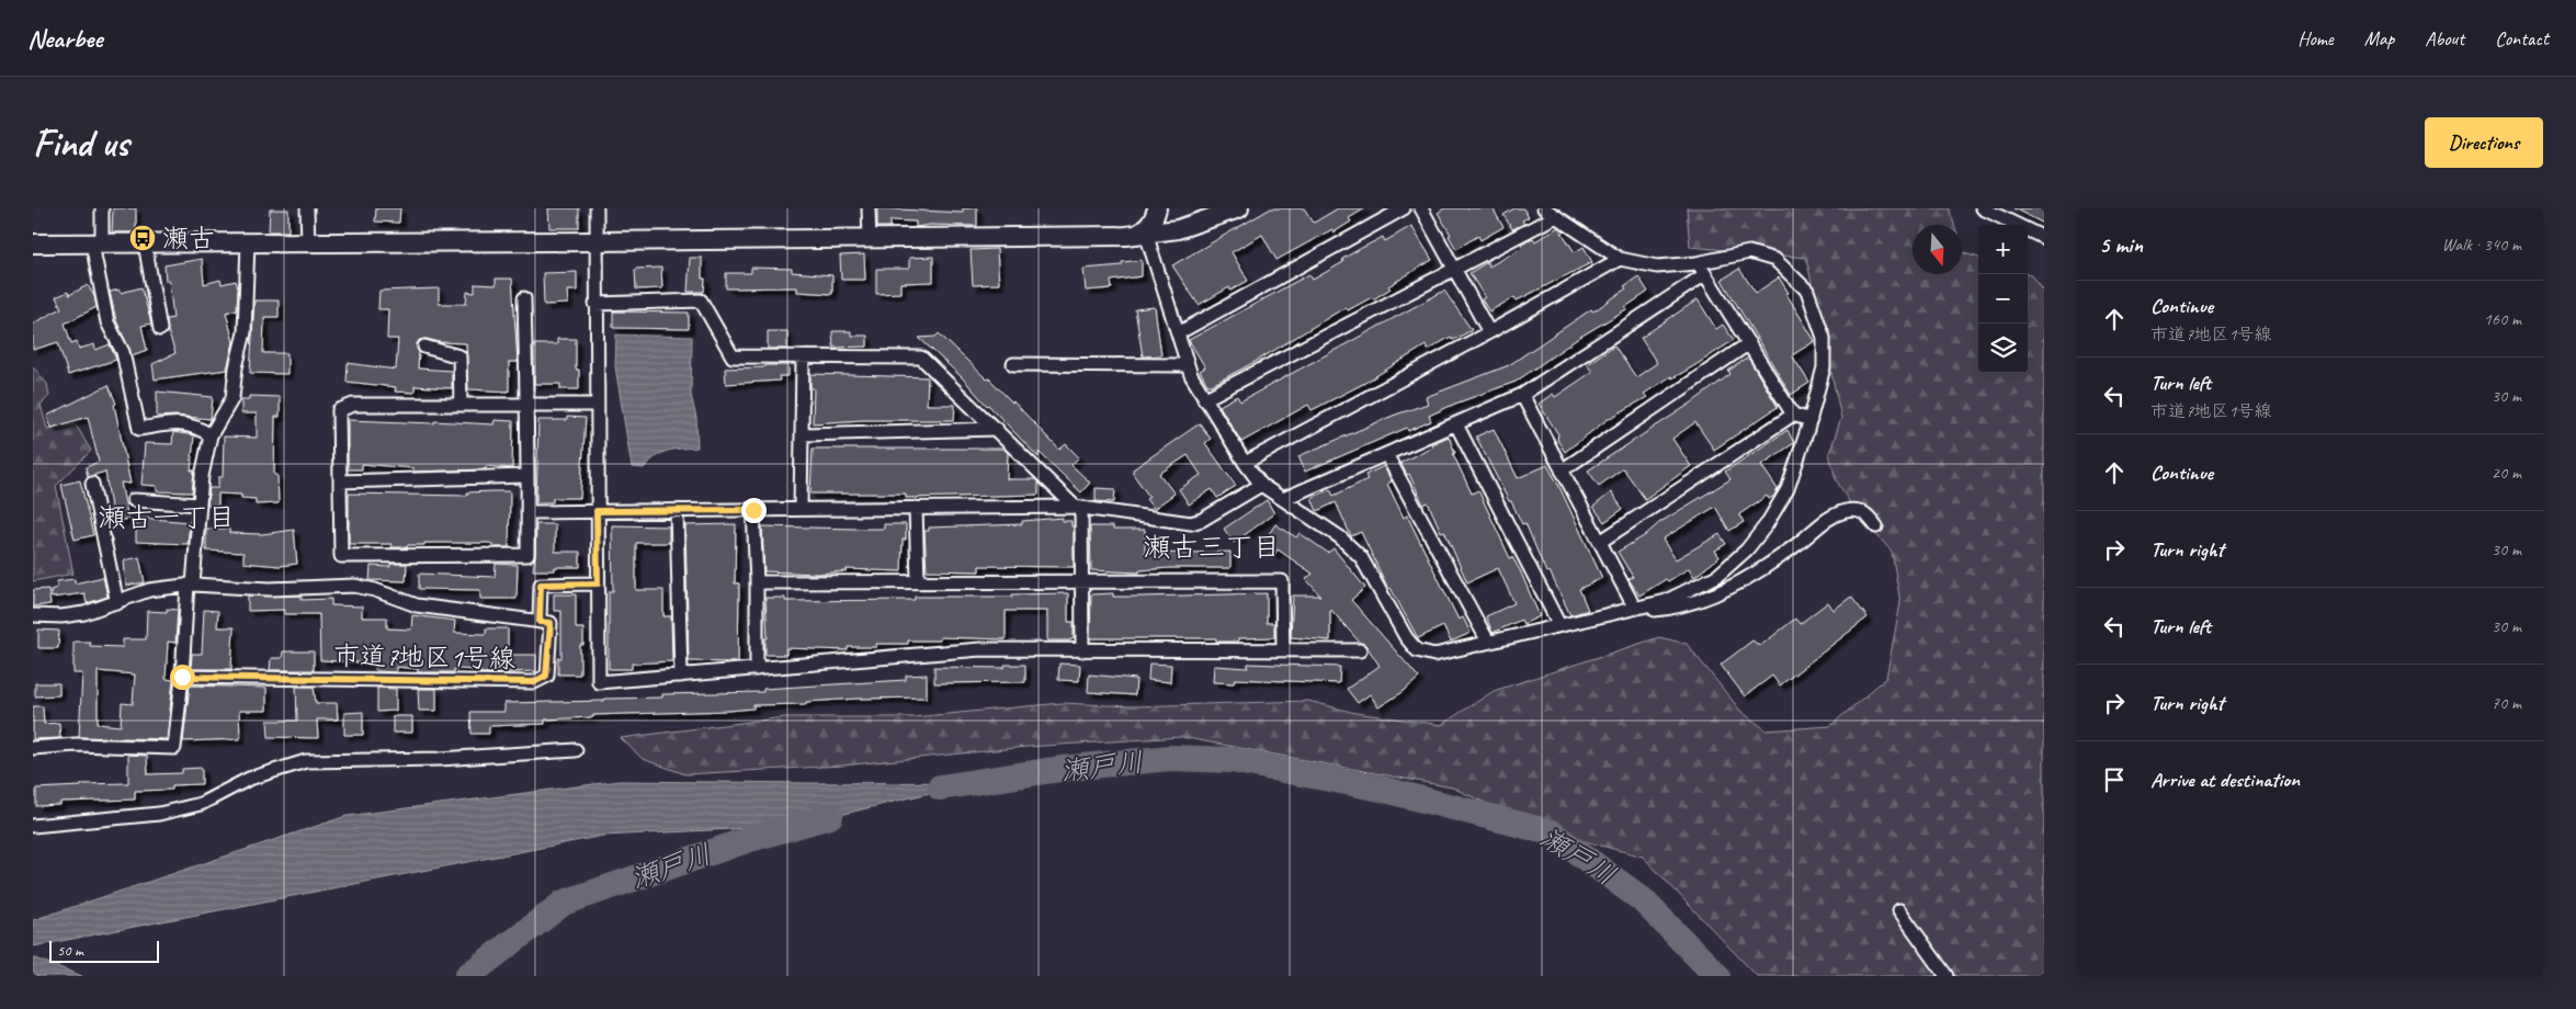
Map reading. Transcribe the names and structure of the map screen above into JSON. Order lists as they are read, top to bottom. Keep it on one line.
{"streets":{"street":["市道7地区1号線"]},"districts":["瀬古一丁目","瀬古三丁目"],"water":["瀬戸川"],"places":{"bus stop":["瀬古"]},"scale_bar":"50 m","north":"bottom","page":{"header":"Nearbee","nav":["Home","Map","About","Contact"],"buttons":"Directions","title":"Find us","heading":["5 min","Walk · 340 m"],"map_buttons":["+","−"],"list":[["Continue","市道7地区1号線","160 m"],["Turn left","市道7地区1号線","30 m"],["Continue","20 m"],["Turn right","30 m"],["Turn left","30 m"],["Turn right","70 m"],"Arrive at destination"],"scale":"50 m"}}
